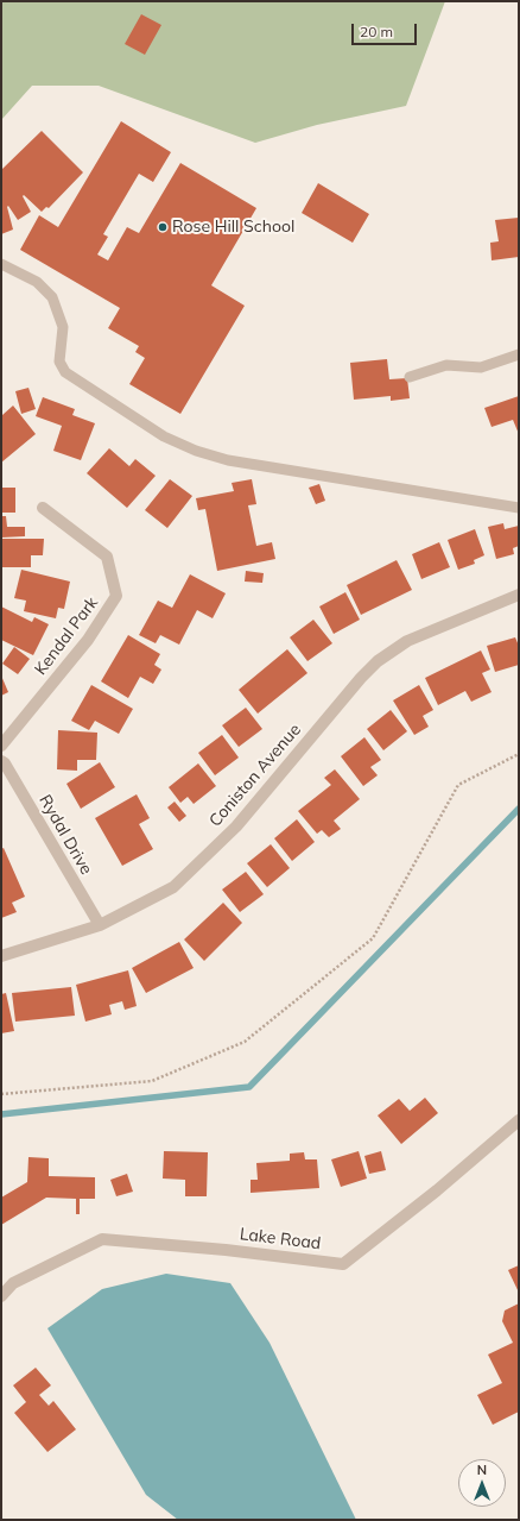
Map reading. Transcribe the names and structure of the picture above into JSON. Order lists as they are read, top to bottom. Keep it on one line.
{"streets":{"street":["Kendal Park","Coniston Avenue","Rydal Drive","Lake Road"]},"crossings":[["Coniston Avenue","Rydal Drive"]],"places":["Rose Hill School"],"scale_bar":"20 m","north":"top"}
